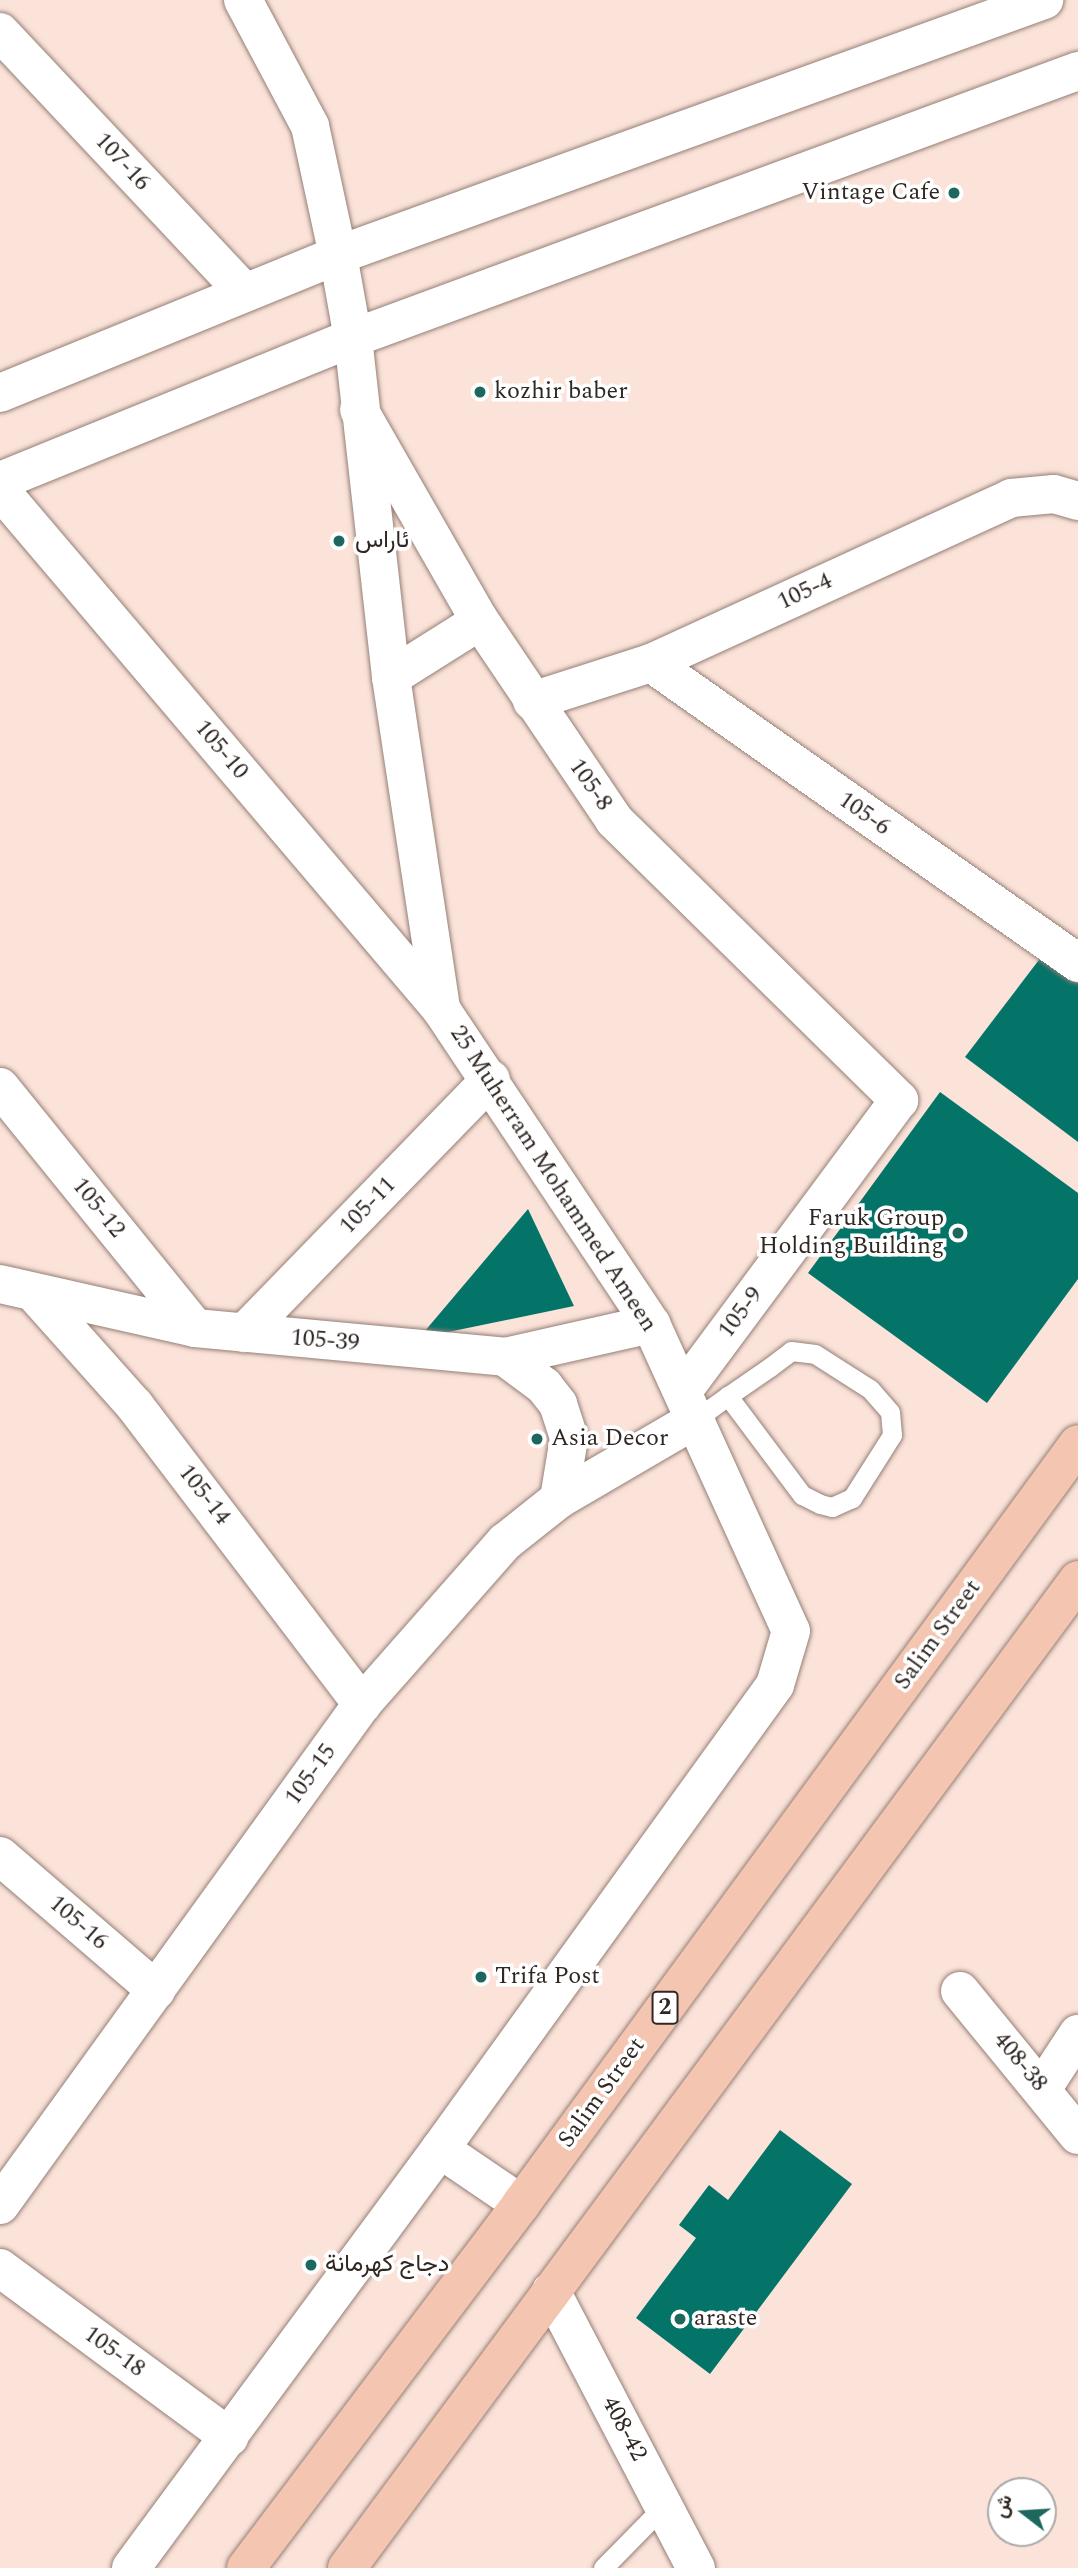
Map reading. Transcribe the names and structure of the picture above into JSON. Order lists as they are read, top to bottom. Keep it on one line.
{"streets":{"main road":["Salim Street","2"],"street":["107-16","105-4","105-10","105-8","105-6","25 Muherram Mohammed Ameen","105-11","105-12","105-9","105-39","105-14","105-15","105-16","408-38","105-18","408-42"]},"crossings":[["105-4","105-8"],["105-4","105-6"],["105-10","25 Muherram Mohammed Ameen"],["105-8","25 Muherram Mohammed Ameen"],["105-8","105-9"],["25 Muherram Mohammed Ameen","105-11"],["25 Muherram Mohammed Ameen","105-9"],["25 Muherram Mohammed Ameen","105-39"],["25 Muherram Mohammed Ameen","105-15"],["25 Muherram Mohammed Ameen","105-18"],["105-11","105-39"],["105-12","105-39"],["105-9","105-15"],["105-39","105-14"],["105-14","105-15"],["105-15","105-16"]],"places":["Vintage Cafe","kozhir baber","ئاراس","Faruk Group Holding Building","Asia Decor","Trifa Post","دجاج كهرمانة","araste"],"north":"left"}
